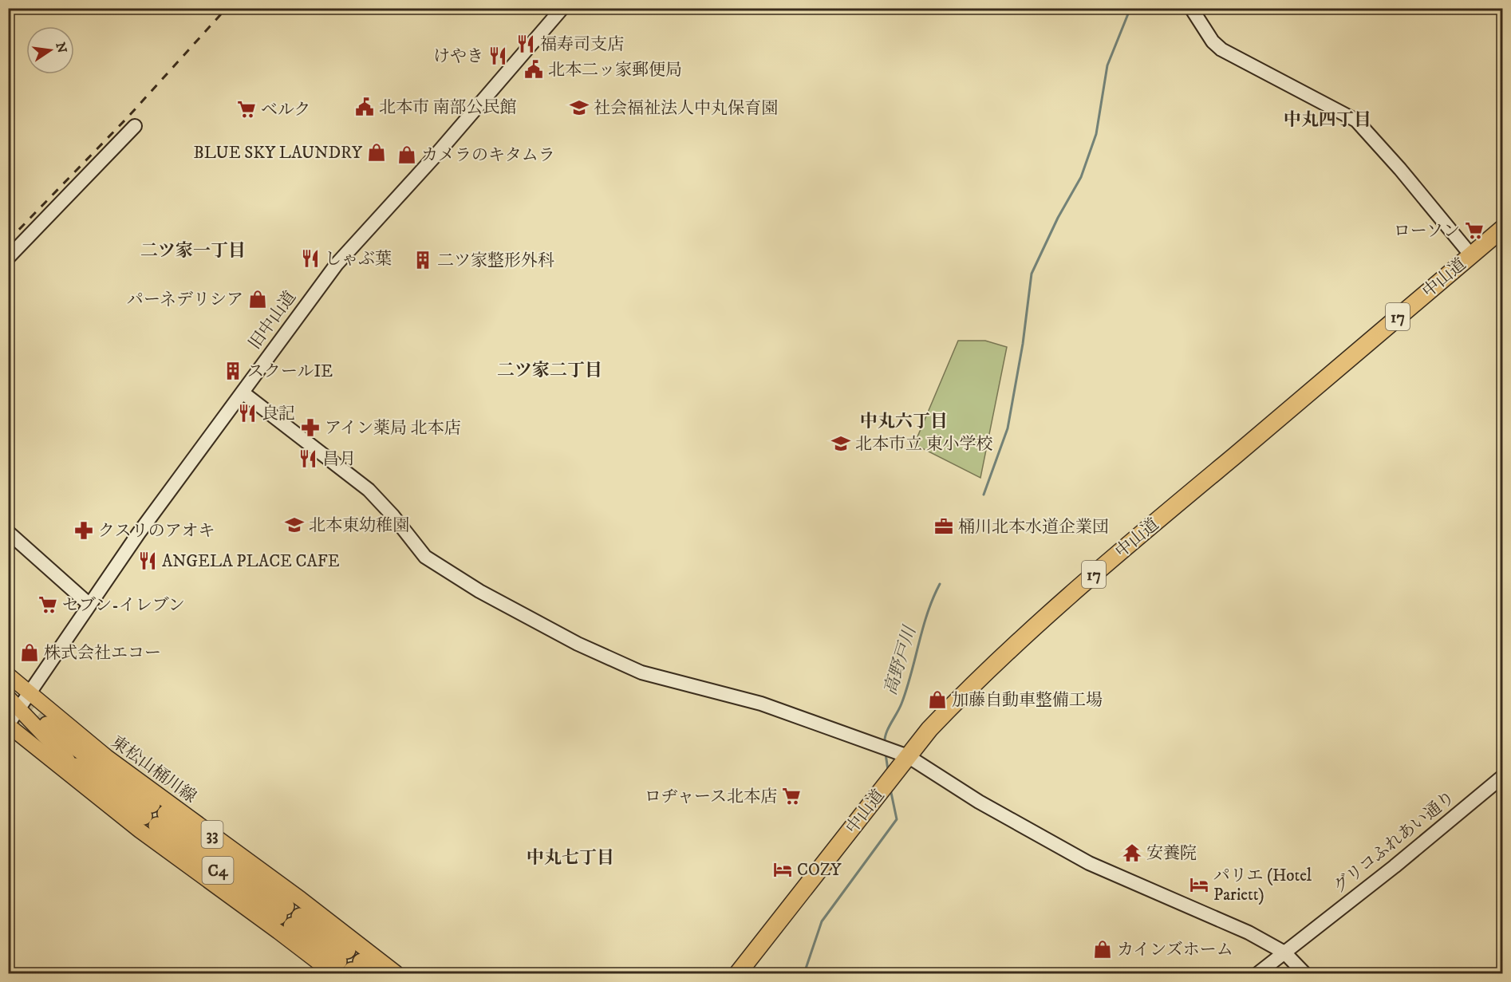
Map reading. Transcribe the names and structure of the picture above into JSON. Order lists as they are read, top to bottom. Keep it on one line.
{"streets":{"highway":["中山道","17","C4"],"main road":["東松山桶川線","33"],"street":["旧中山道","グリコふれあい通り"]},"crossings":[["旧中山道","東松山桶川線"],["旧中山道","33"],["33","C4"]],"districts":["中丸四丁目","二ツ家一丁目","二ツ家二丁目","中丸六丁目","中丸七丁目"],"water":["高野戸川"],"places":{"restaurant":["福寿司支店","けやき","しゃぶ葉","良記","昌月","ANGELA PLACE CAFE"],"public building":["北本二ッ家郵便局","北本市 南部公民館"],"school or university":["社会福祉法人中丸保育園","北本市立 東小学校","北本東幼稚園"],"supermarket":["ベルク","ローソン","セブン-イレブン","ロヂャース北本店"],"shop":["BLUE SKY LAUNDRY","カメラのキタムラ","パーネデリシア","株式会社エコー","加藤自動車整備工場","カインズホーム"],"building":["二ツ家整形外科","スクールIE"],"pharmacy":["アイン薬局 北本店","クスリのアオキ"],"office":["桶川北本水道企業団"],"temple":["安養院"],"hotel":["COZY","パリエ (Hotel Pariett)"]},"north":"right"}
